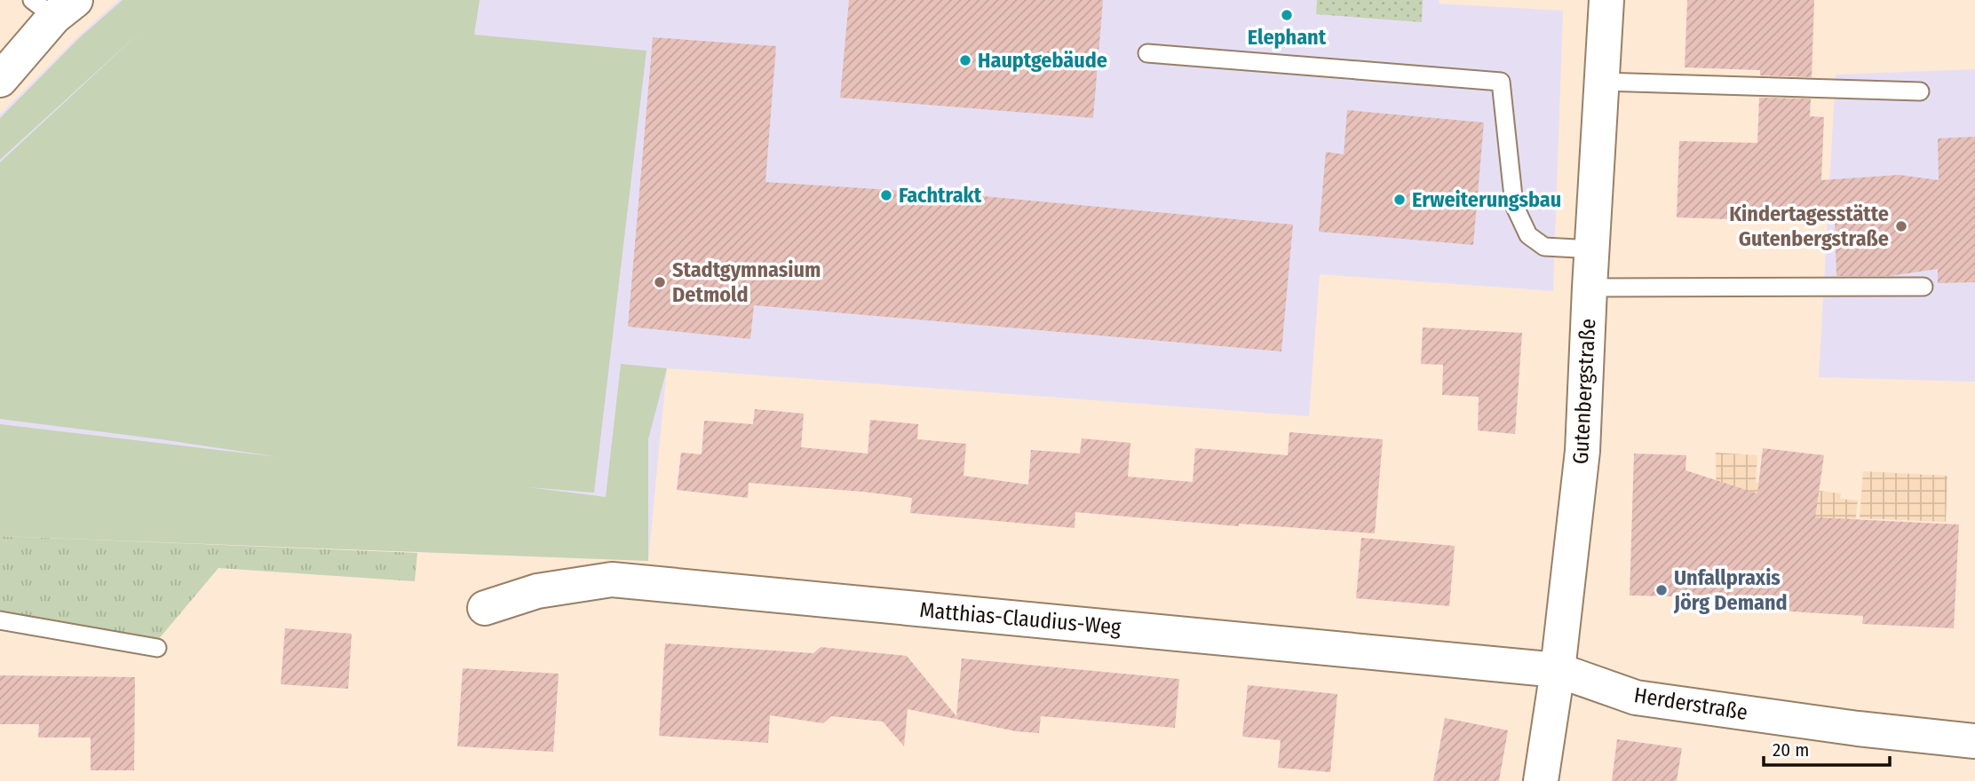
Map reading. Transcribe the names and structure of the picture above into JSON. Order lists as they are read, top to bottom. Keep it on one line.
{"streets":{"street":["Gutenbergstraße","Matthias-Claudius-Weg","Herderstraße"]},"crossings":[["Gutenbergstraße","Matthias-Claudius-Weg"],["Gutenbergstraße","Herderstraße"],["Matthias-Claudius-Weg","Herderstraße"]],"places":["Elephant","Hauptgebäude","Fachtrakt","Erweiterungsbau","Kindertagesstätte Gutenbergstraße","Stadtgymnasium Detmold","Unfallpraxis Jörg Demand"],"scale_bar":"20 m"}
